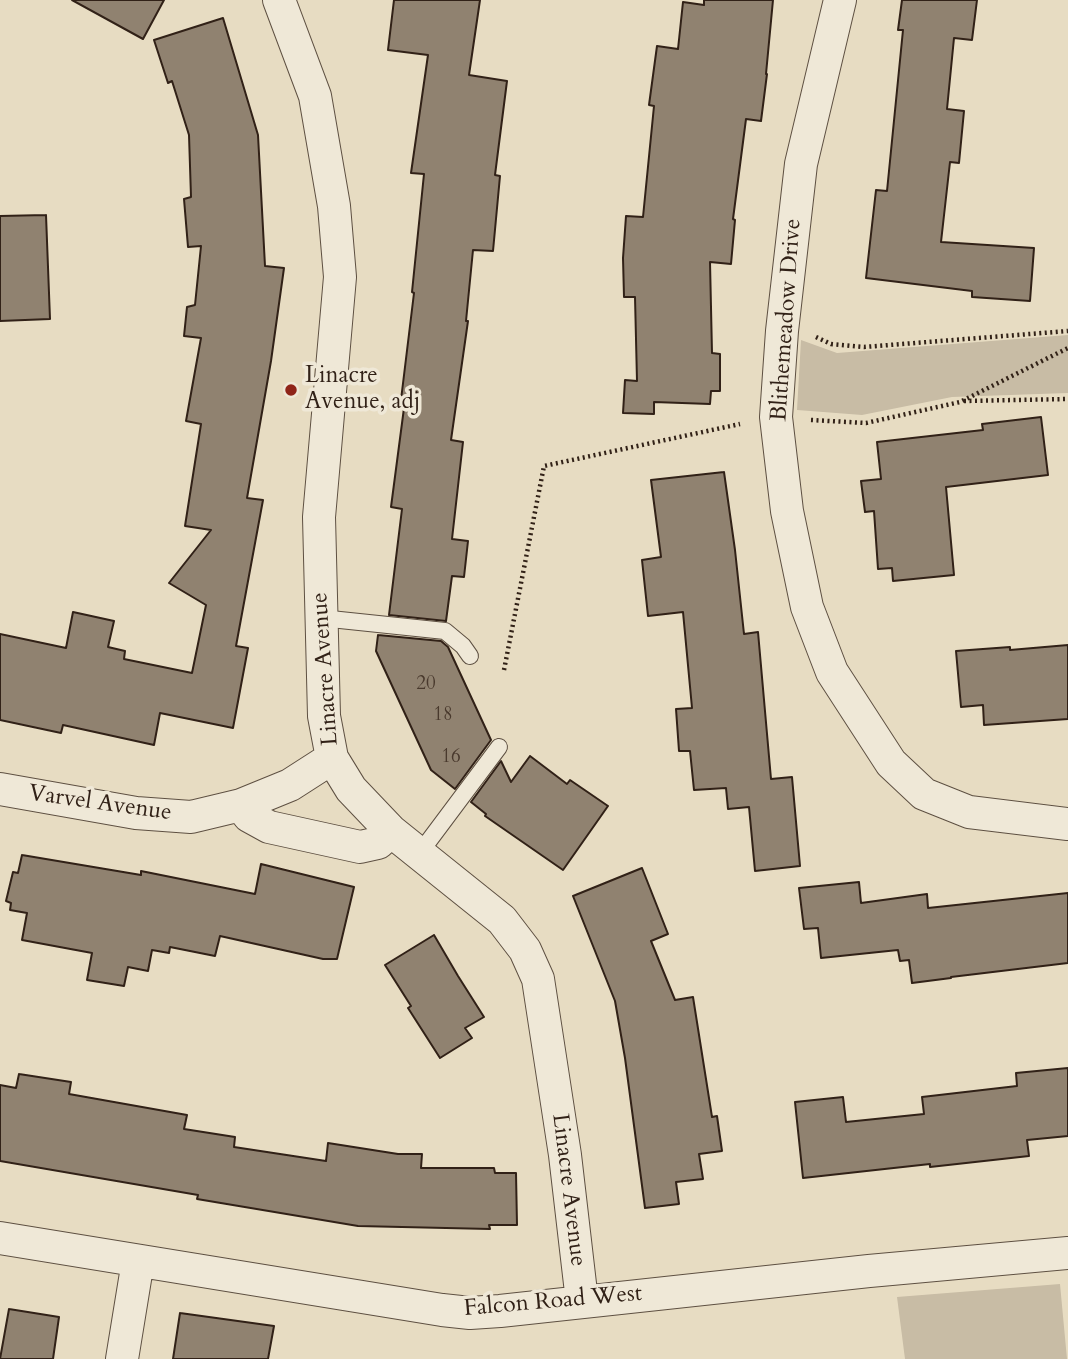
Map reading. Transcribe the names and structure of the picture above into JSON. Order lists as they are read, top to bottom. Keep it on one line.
{"streets":{"street":["Blithemeadow Drive","Linacre Avenue","Varvel Avenue","Falcon Road West"]},"crossings":[["Linacre Avenue","Varvel Avenue"],["Linacre Avenue","Falcon Road West"]],"places":["Linacre Avenue, adj"],"house_numbers":["20","18","16"]}
